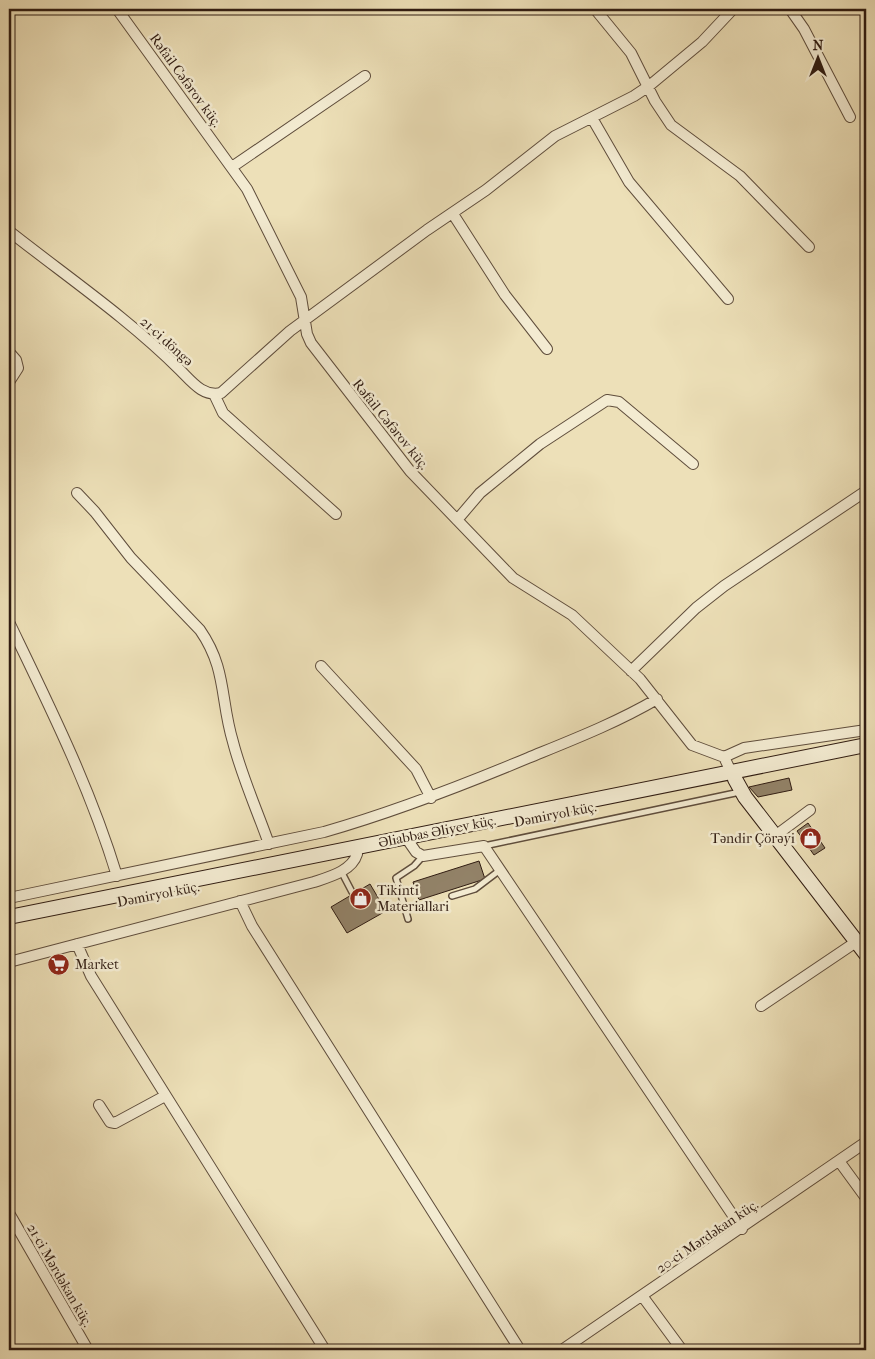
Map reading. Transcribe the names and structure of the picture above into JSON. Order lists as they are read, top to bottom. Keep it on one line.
{"streets":{"main road":["Dəmiryol küç.","Əliabbas Əliyev küç."],"street":["Rəfail Cəfərov küç.","21-ci döngə","20-ci Mərdəkan küç.","21-ci Mərdəkan küç."]},"crossings":[["Dəmiryol küç.","Əliabbas Əliyev küç."]],"places":{"shop":["Təndir Çörəyi","Tikinti Materiallari"],"supermarket":["Market"]},"north":"top"}
